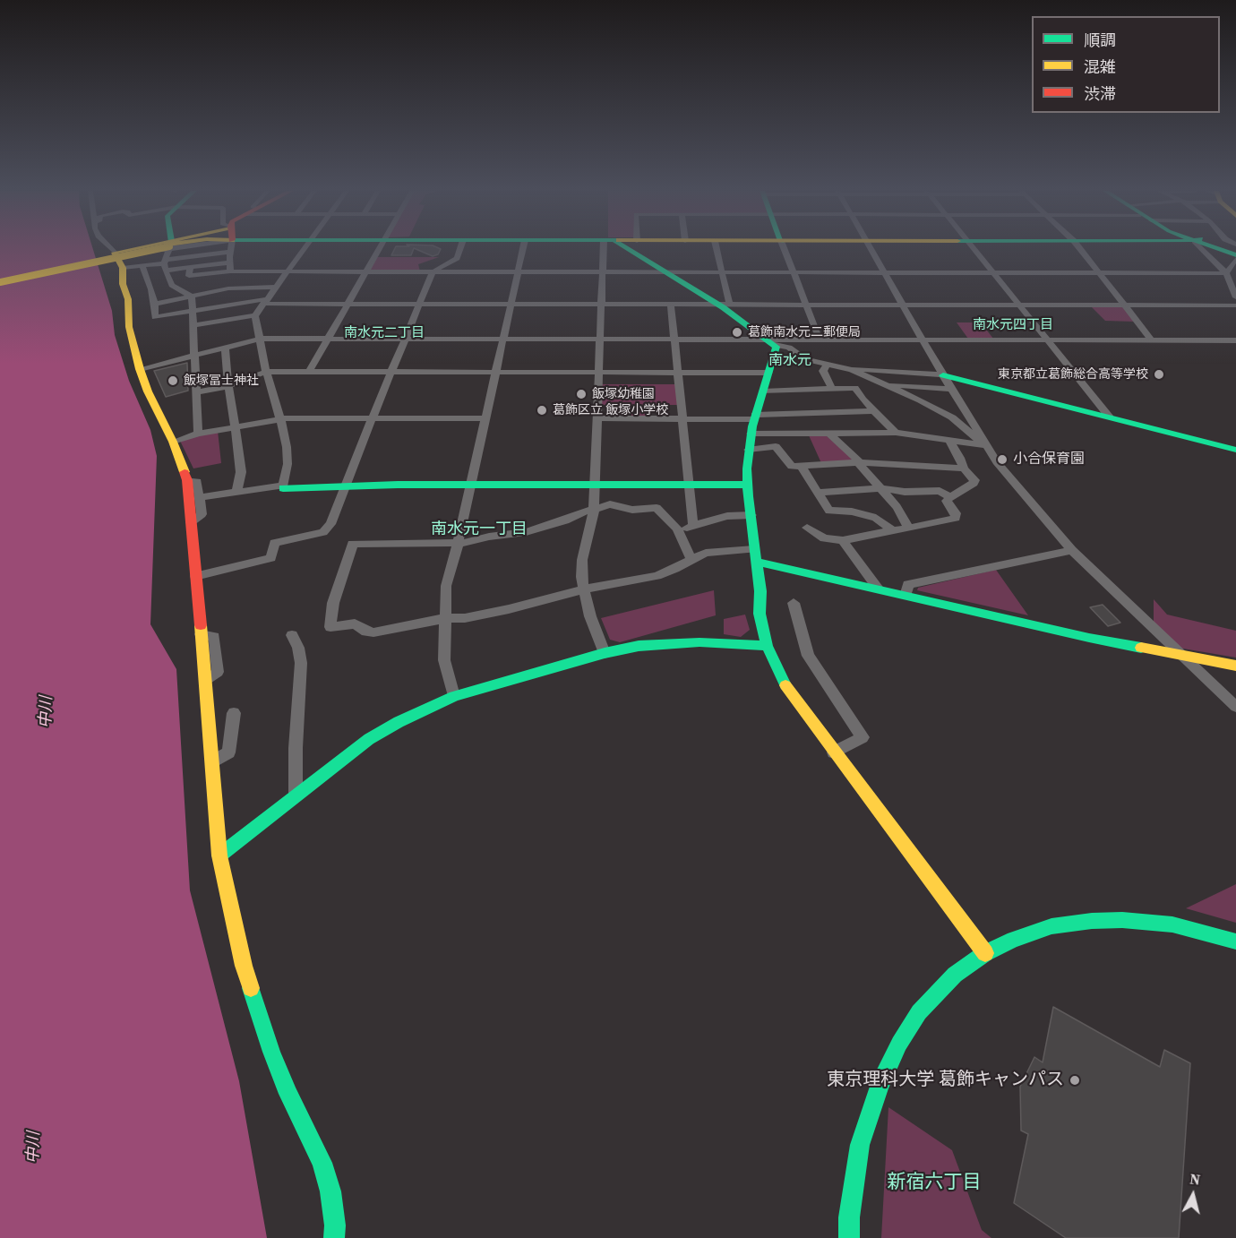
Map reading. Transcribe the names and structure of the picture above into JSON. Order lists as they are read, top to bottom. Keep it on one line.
{"districts":["南水元四丁目","南水元二丁目","南水元","南水元一丁目","新宿六丁目"],"water":["中川"],"places":["葛飾南水元二郵便局","東京都立葛飾総合高等学校","飯塚冨士神社","飯塚幼稚園","葛飾区立 飯塚小学校","小合保育園","東京理科大学 葛飾キャンパス"],"legend":["順調","混雑","渋滞"],"north":"top"}
